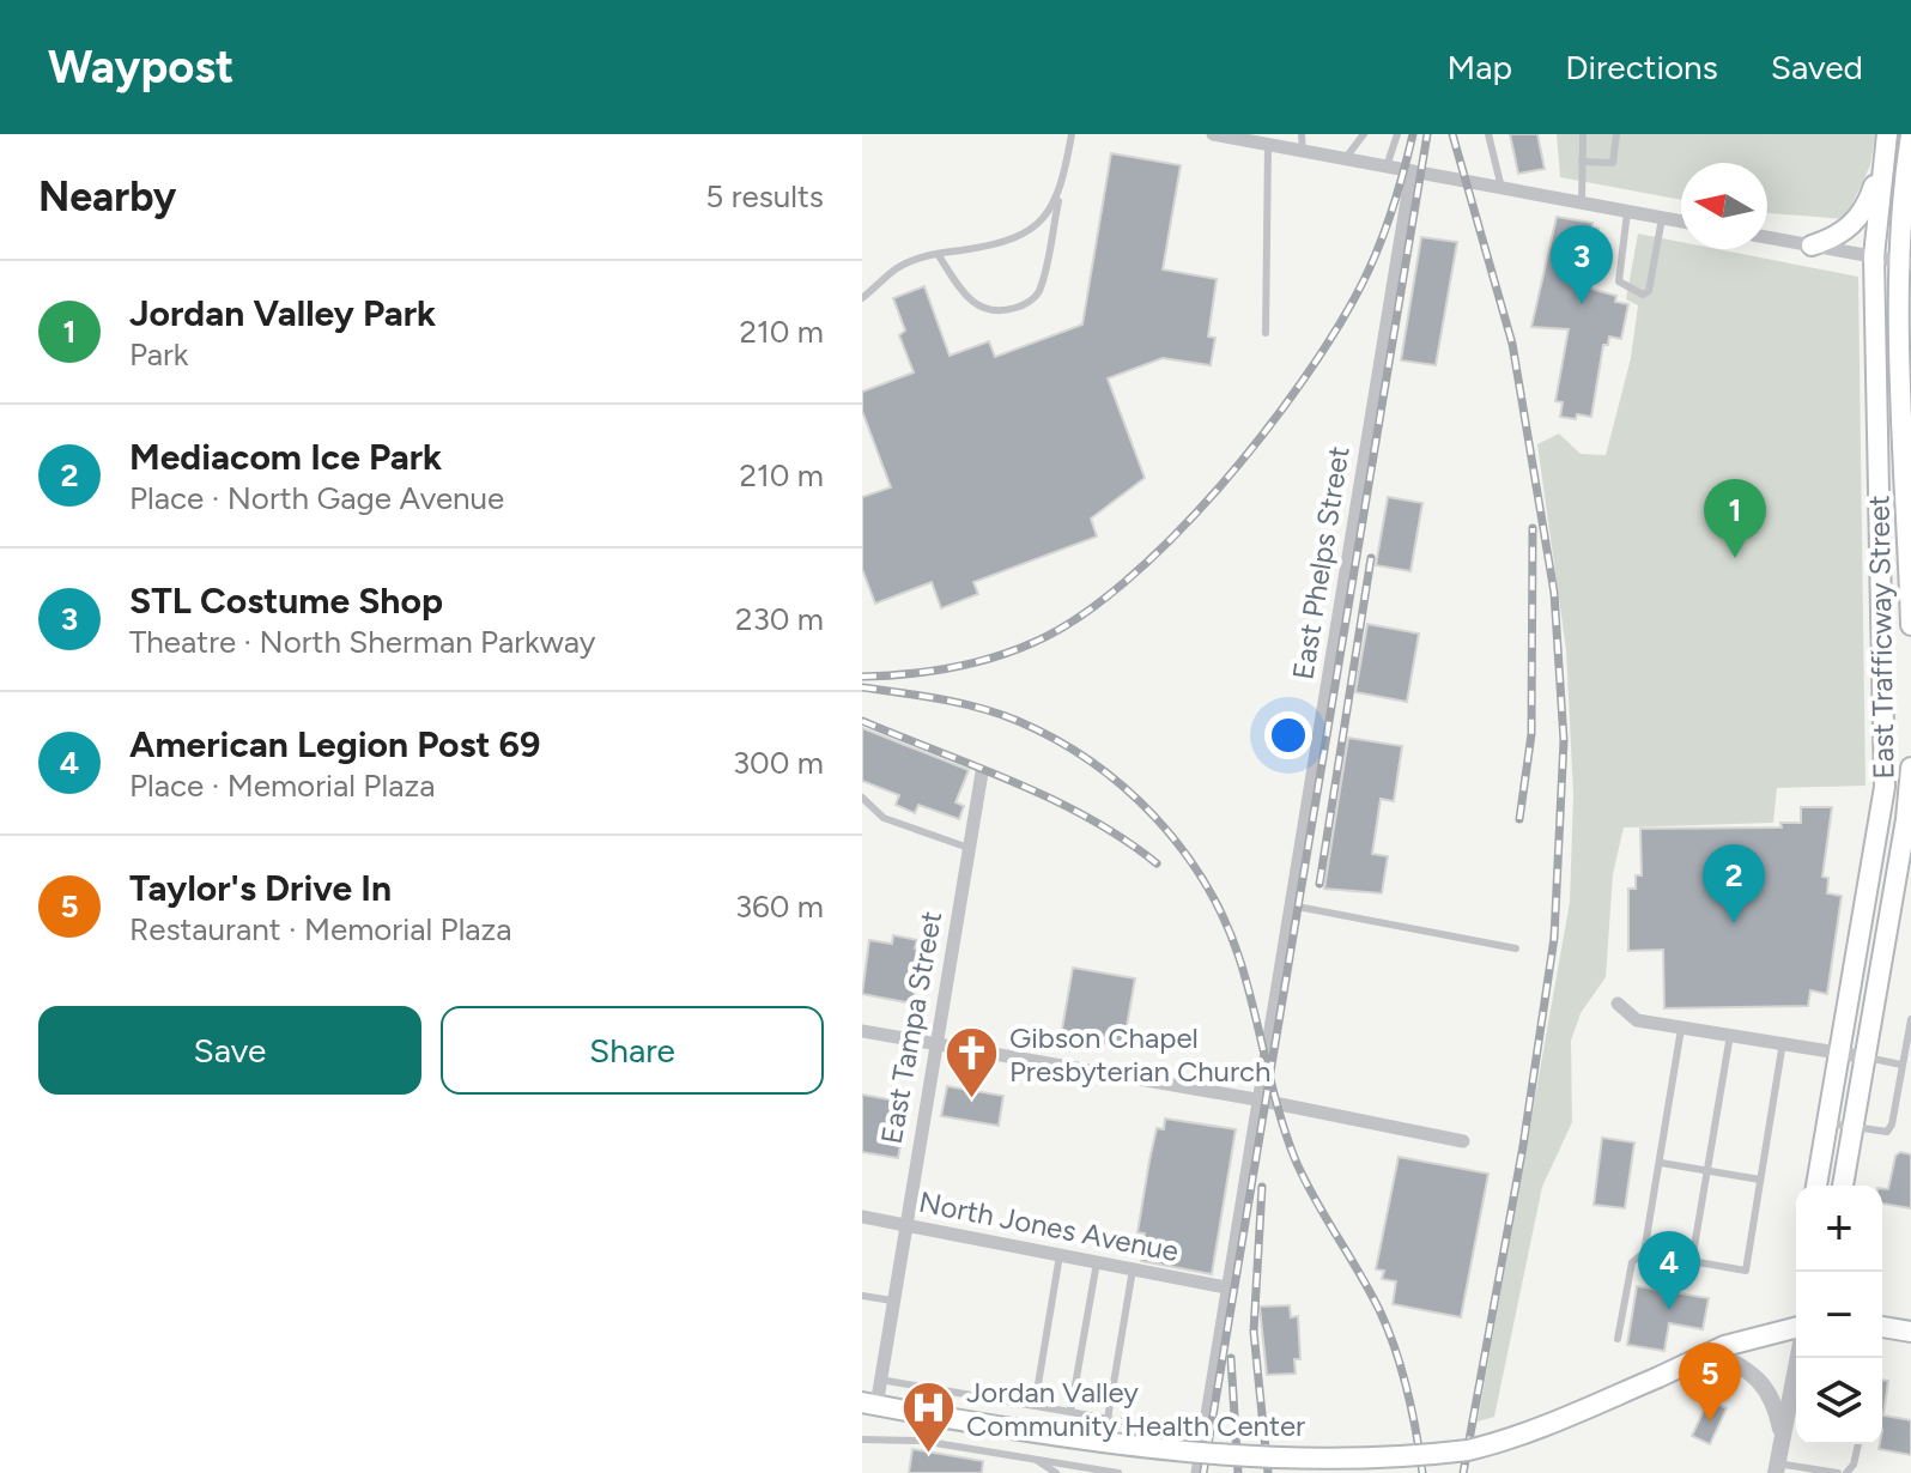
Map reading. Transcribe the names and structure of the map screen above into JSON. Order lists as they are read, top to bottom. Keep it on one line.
{"streets":{"main road":["East Trafficway Street"],"street":["East Phelps Street","East Tampa Street","North Jones Avenue"]},"crossings":[["East Phelps Street","North Jones Avenue"],["East Tampa Street","North Jones Avenue"]],"places":{"church":["Gibson Chapel Presbyterian Church"],"hospital":["Jordan Valley Community Health Center"]},"north":"left","page":{"header":"Waypost","nav":["Map","Directions","Saved"],"heading":["Nearby","5 results"],"pins":["3","1","2","4","5"],"list":[{"mark":"1","name":"Jordan Valley Park","note":"Park","value":"210 m"},{"mark":"2","name":"Mediacom Ice Park","note":"Place · North Gage Avenue","value":"210 m"},{"mark":"3","name":"STL Costume Shop","note":"Theatre · North Sherman Parkway","value":"230 m"},{"mark":"4","name":"American Legion Post 69","note":"Place · Memorial Plaza","value":"300 m"},{"mark":"5","name":"Taylor's Drive In","note":"Restaurant · Memorial Plaza","value":"360 m"}],"buttons":["Save","Share"],"map_buttons":["+","−"]}}
